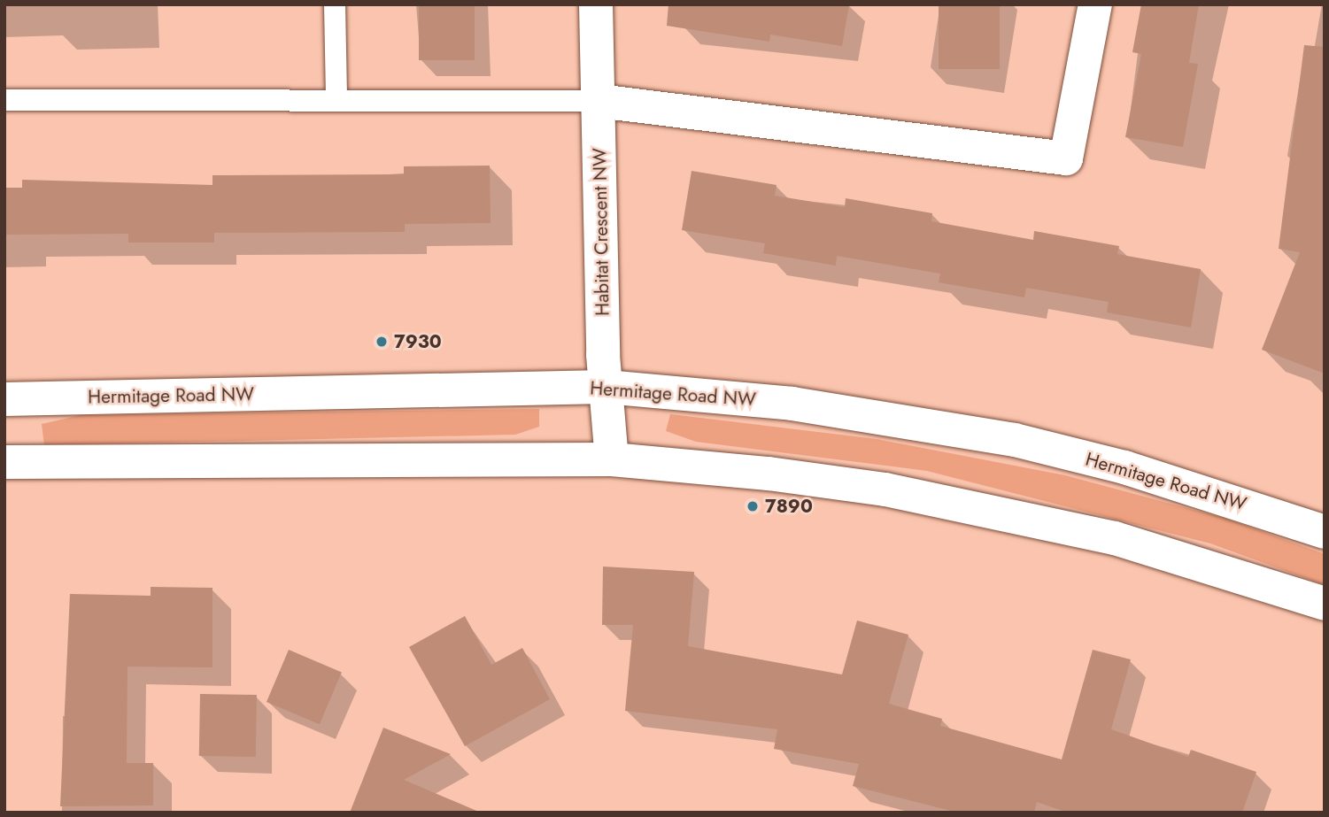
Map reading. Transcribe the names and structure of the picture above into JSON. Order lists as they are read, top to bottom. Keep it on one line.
{"streets":{"street":["Habitat Crescent NW","Hermitage Road NW"]},"crossings":[["Habitat Crescent NW","Hermitage Road NW"]],"places":["7930","7890"]}
